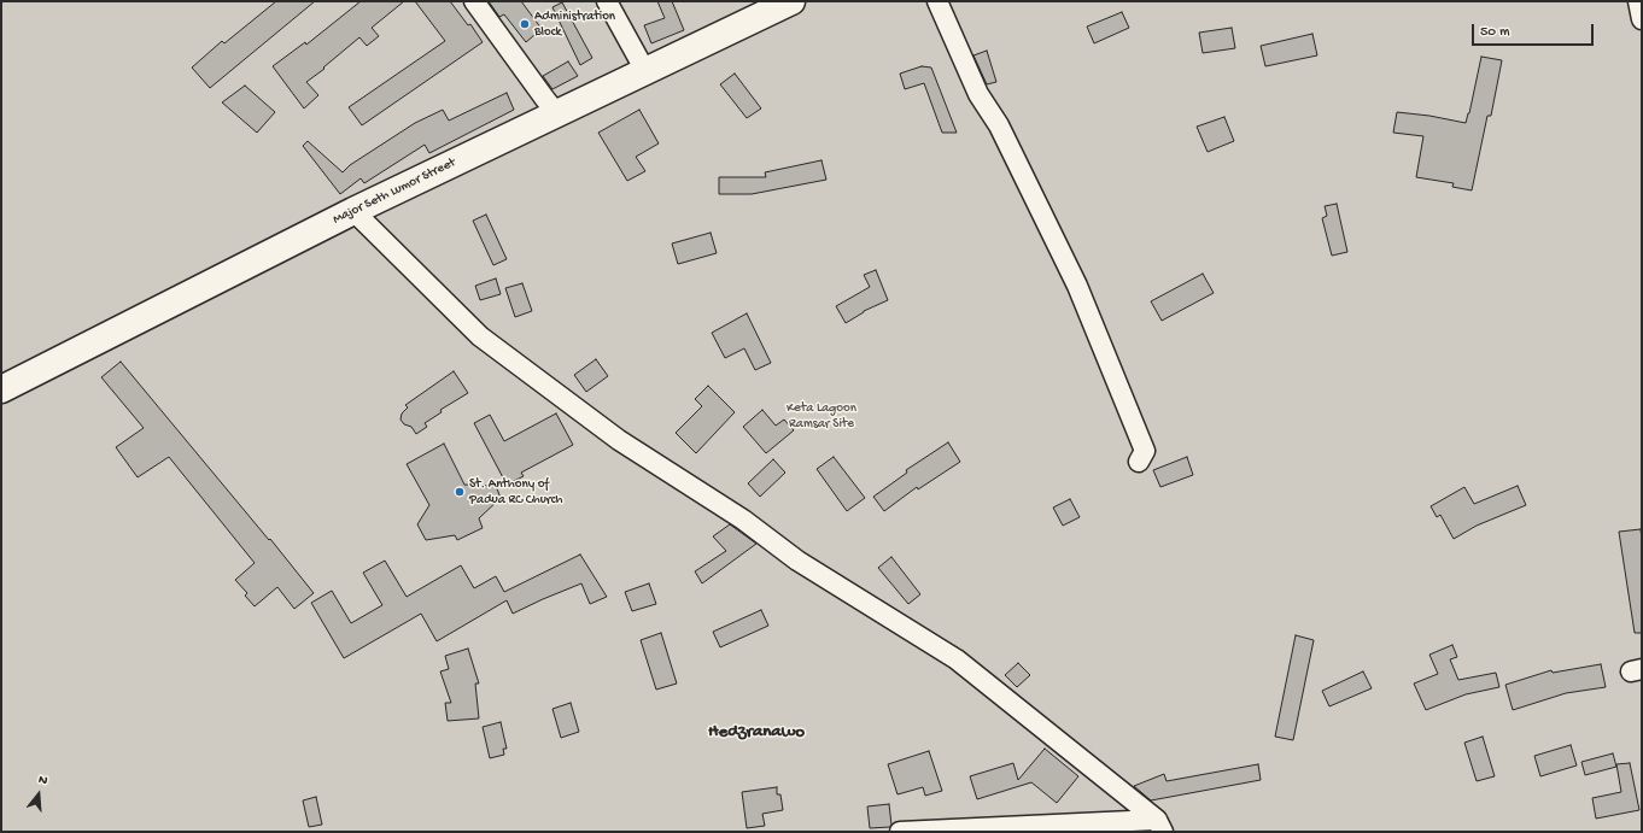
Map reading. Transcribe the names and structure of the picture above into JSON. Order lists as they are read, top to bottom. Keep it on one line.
{"streets":{"main road":["Major Seth Lumor Street"]},"districts":["Hedzranawo"],"parks":["Keta Lagoon Ramsar Site"],"places":["Administration Block","St. Anthony of Padua RC Church"],"scale_bar":"50 m","north":"top"}
